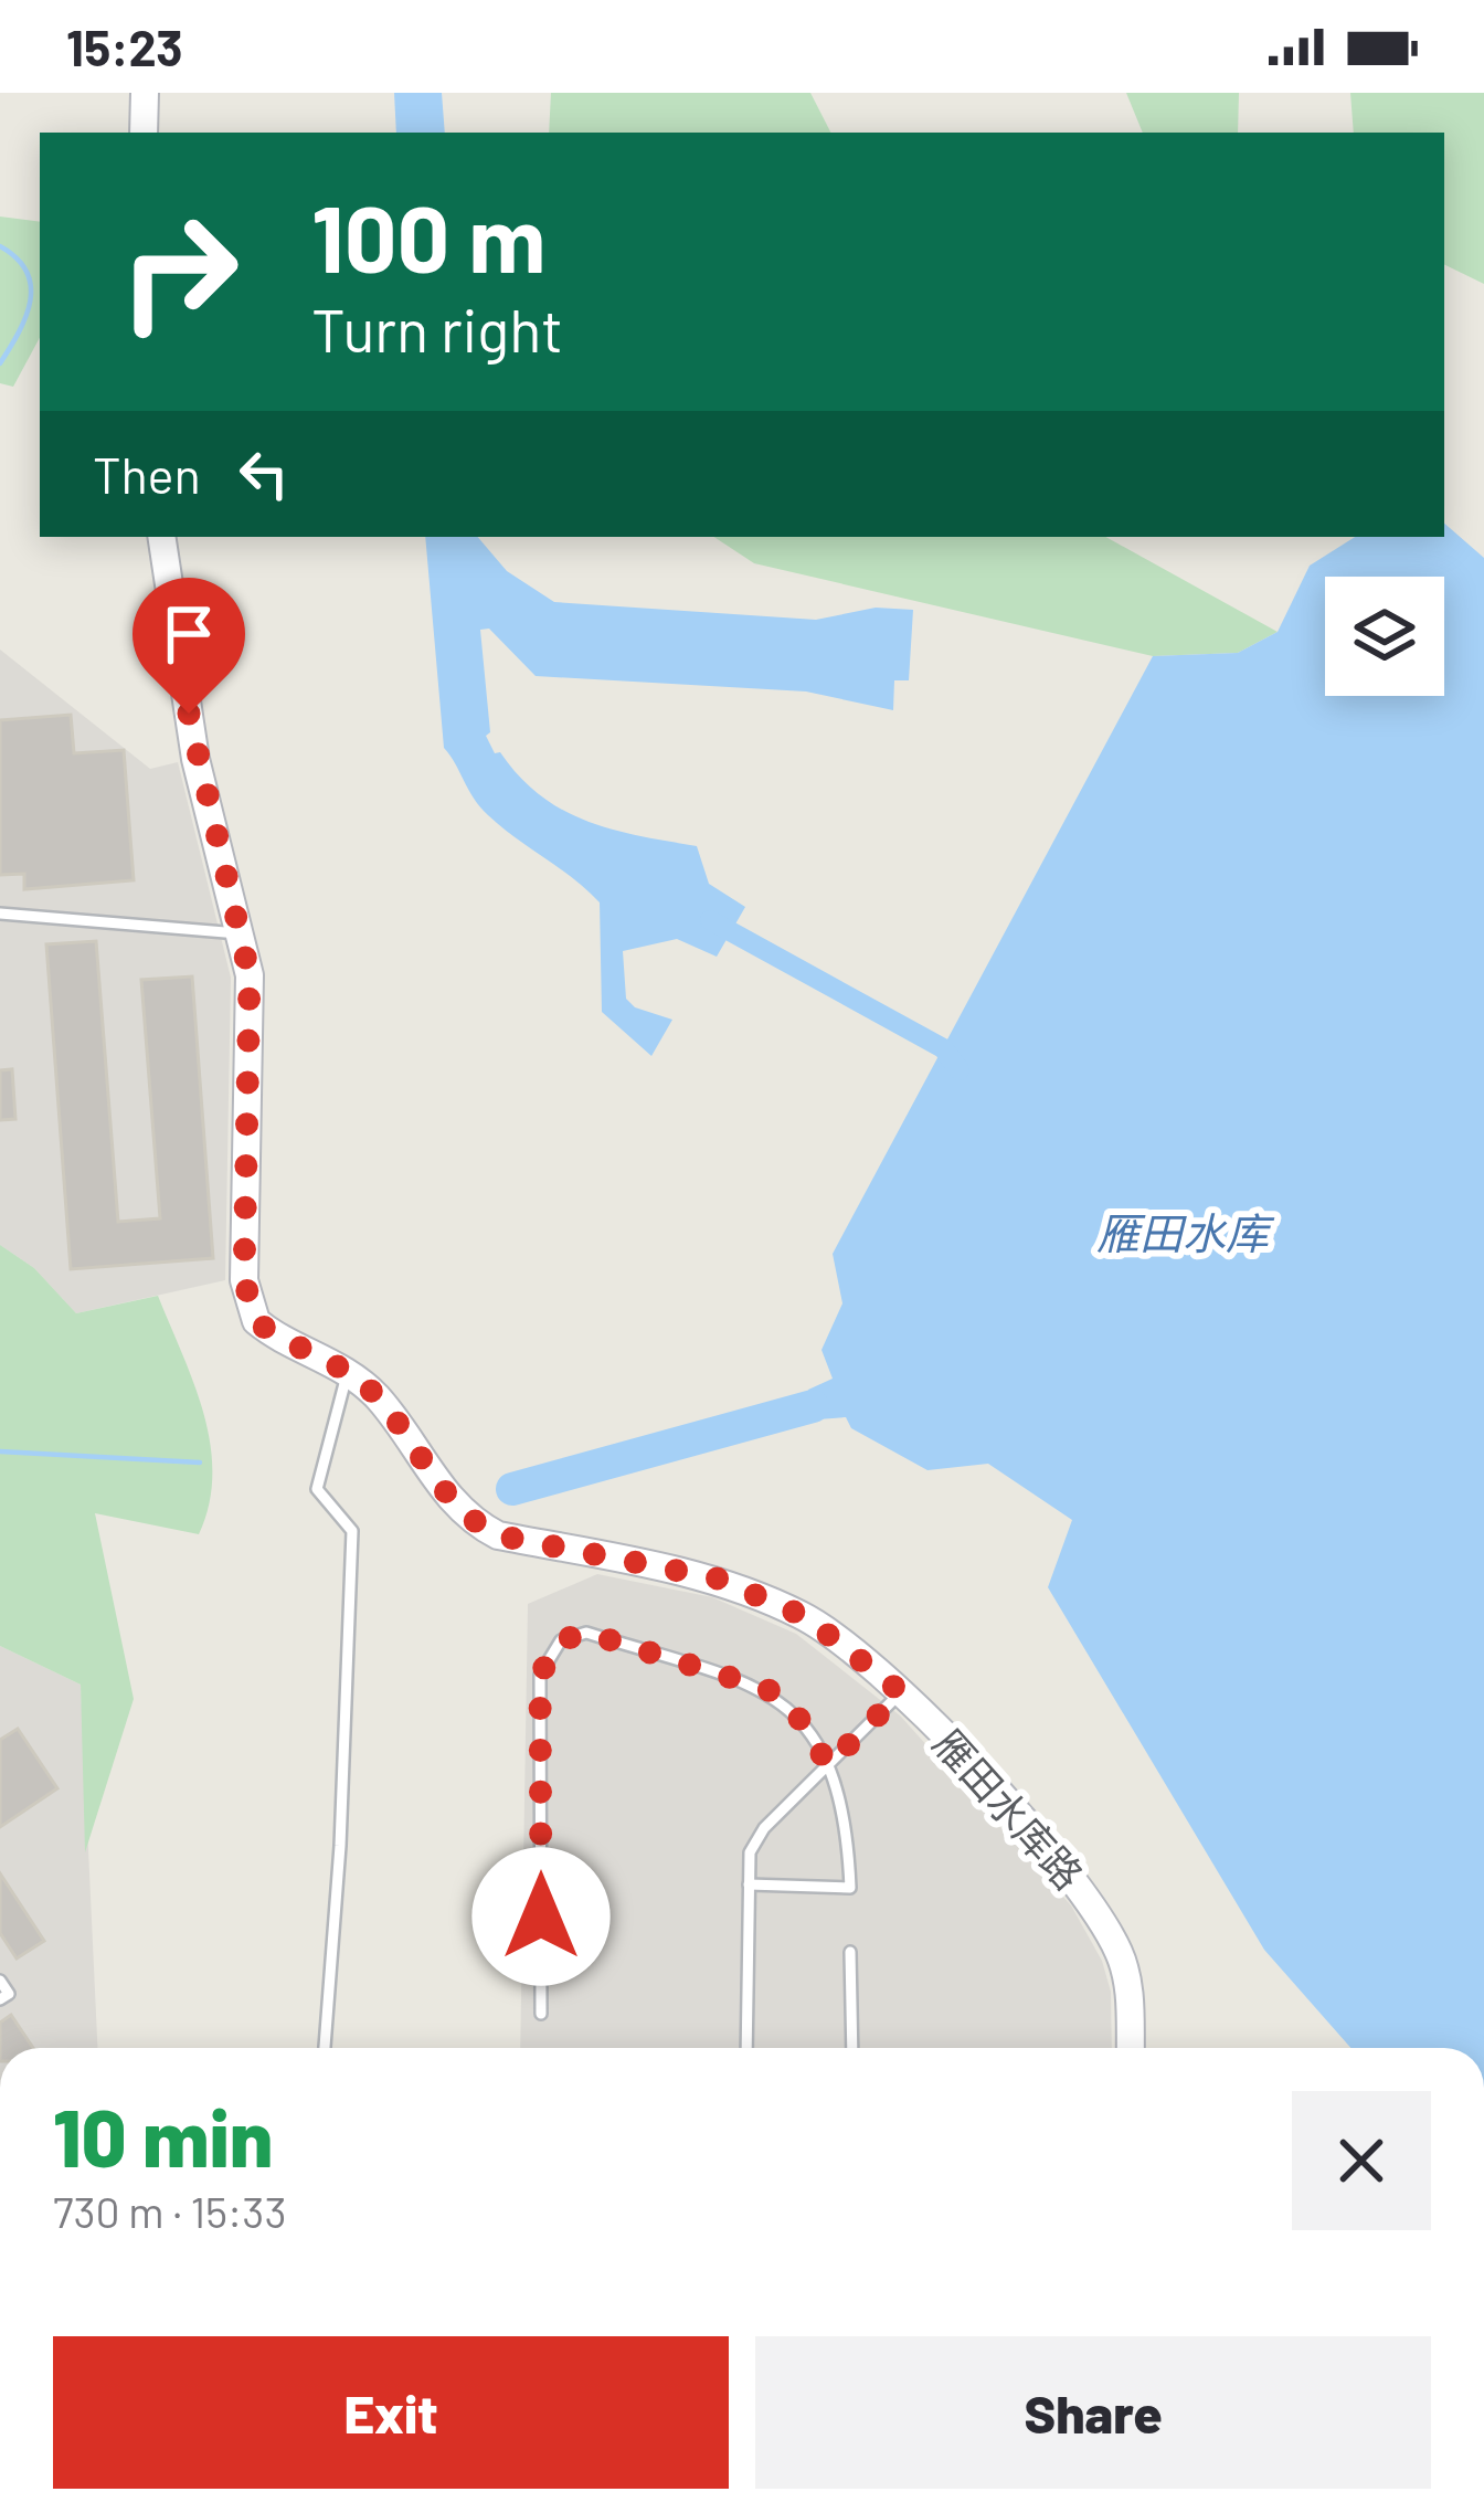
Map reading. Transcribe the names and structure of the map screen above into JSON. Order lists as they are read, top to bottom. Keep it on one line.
{"streets":{"main road":["雁田水库路"]},"water":["雁田水库"],"page":{"status":"15:23","turn":["100 m","Turn right"],"then":"Then","heading":["10 min","730 m · 15:33"],"buttons":["Exit","Share"]}}
